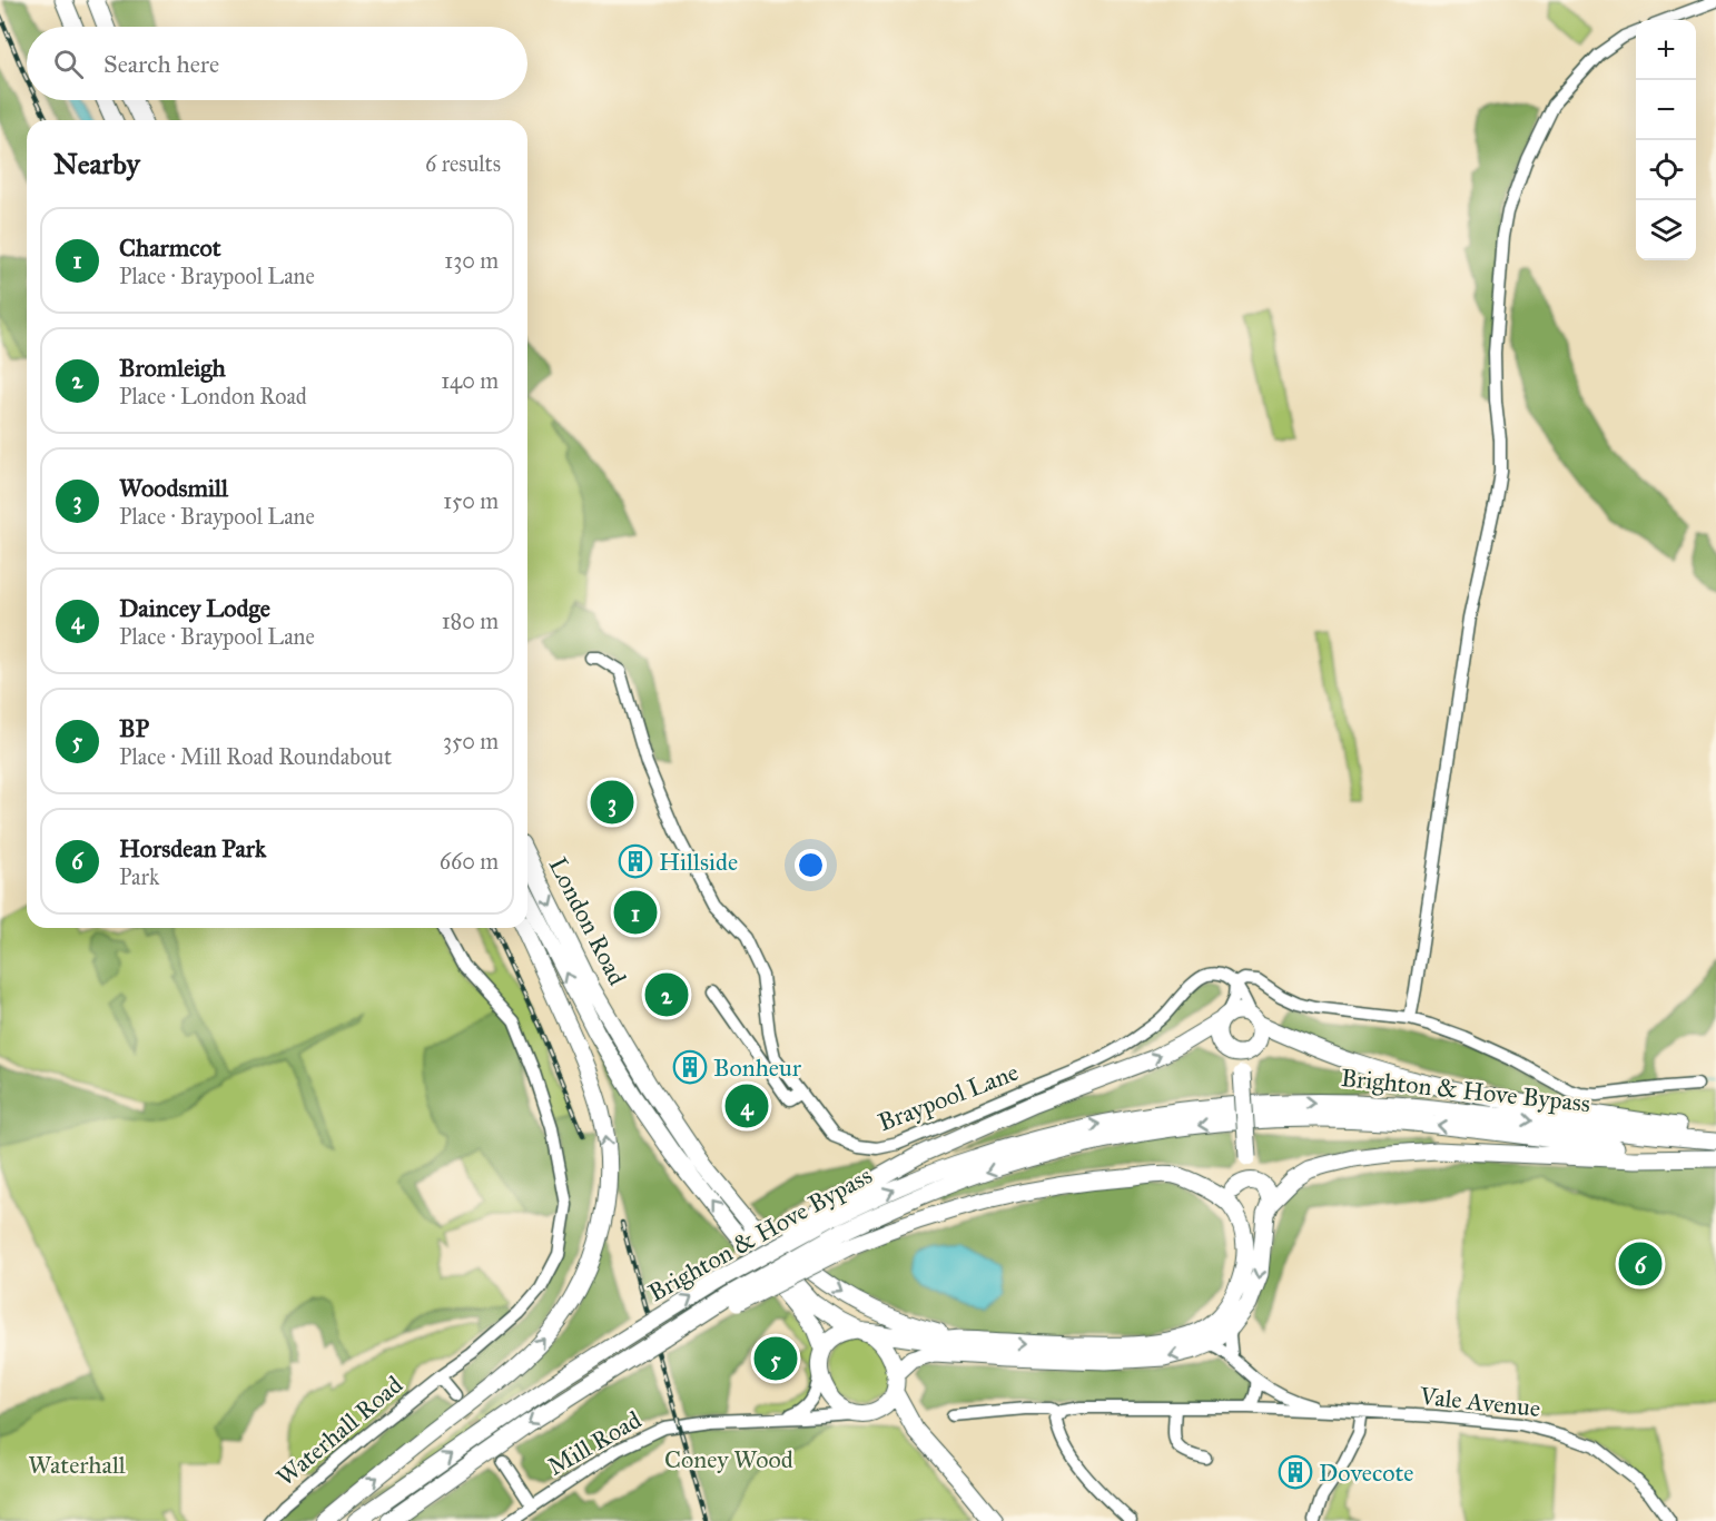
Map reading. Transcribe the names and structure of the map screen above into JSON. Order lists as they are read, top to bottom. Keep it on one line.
{"streets":{"highway":["London Road","Brighton & Hove Bypass"],"street":["Braypool Lane","Vale Avenue","Waterhall Road","Mill Road"]},"crossings":[["London Road","Mill Road"]],"parks":["Coney Wood","Waterhall"],"places":{"building":["Hillside","Bonheur","Dovecote"]},"page":{"map_buttons":["+","−"],"search":"Search here","heading":["Nearby","6 results"],"list":[{"mark":"1","name":"Charmcot","note":"Place · Braypool Lane","value":"130 m"},{"mark":"2","name":"Bromleigh","note":"Place · London Road","value":"140 m"},{"mark":"3","name":"Woodsmill","note":"Place · Braypool Lane","value":"150 m"},{"mark":"4","name":"Daincey Lodge","note":"Place · Braypool Lane","value":"180 m"},{"mark":"5","name":"BP","note":"Place · Mill Road Roundabout","value":"350 m"},{"mark":"6","name":"Horsdean Park","note":"Park","value":"660 m"}],"pins":["3","1","2","4","6","5"]}}
